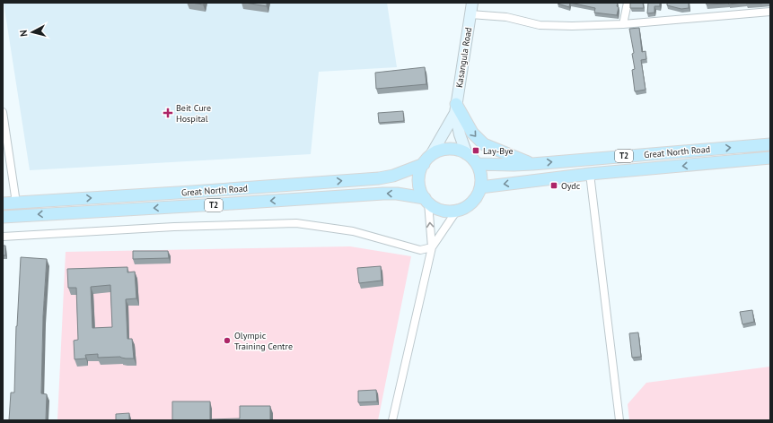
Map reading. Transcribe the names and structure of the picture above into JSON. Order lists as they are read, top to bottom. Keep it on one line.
{"streets":{"main road":["Kasangula Road","Great North Road","T2"]},"crossings":[["Kasangula Road","Great North Road"],["Kasangula Road","T2"],["Great North Road","T2"]],"places":{"health":["Beit Cure Hospital"],"transit":["Lay-Bye","Oydc"],"other":["Olympic Training Centre"]},"north":"left"}
